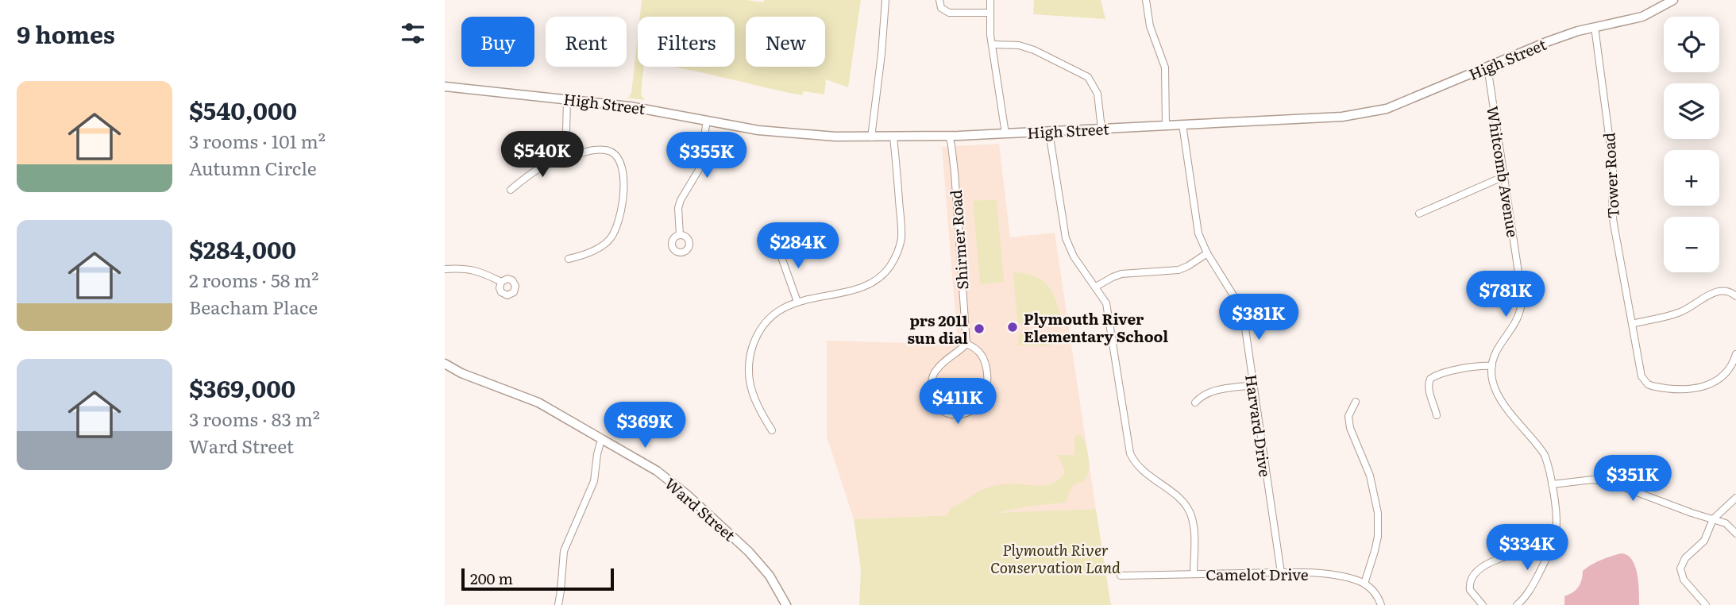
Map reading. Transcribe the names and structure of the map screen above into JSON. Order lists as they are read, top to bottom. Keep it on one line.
{"streets":{"main road":["High Street","Ward Street"],"street":["Whitcomb Avenue","Tower Road","Shirmer Road","Harvard Drive","Camelot Drive"]},"crossings":[["High Street","Whitcomb Avenue"],["High Street","Tower Road"],["High Street","Shirmer Road"],["High Street","Harvard Drive"],["Harvard Drive","Camelot Drive"]],"parks":["Plymouth River Conservation Land"],"places":["Plymouth River Elementary School","prs 2011 sun dial"],"scale_bar":"200 m","page":{"heading":"9 homes","map_buttons":["+","−"],"chip":["Buy","Rent","Filters","New"],"list":[{"name":"$540,000","note":"3 rooms · 101 m² · Autumn Circle"},{"name":"$284,000","note":"2 rooms · 58 m² · Beacham Place"},{"name":"$369,000","note":"3 rooms · 83 m² · Ward Street"}],"price":["$540K","$355K","$284K","$781K","$381K","$411K","$369K","$351K","$334K"],"scale":"200 m"}}
